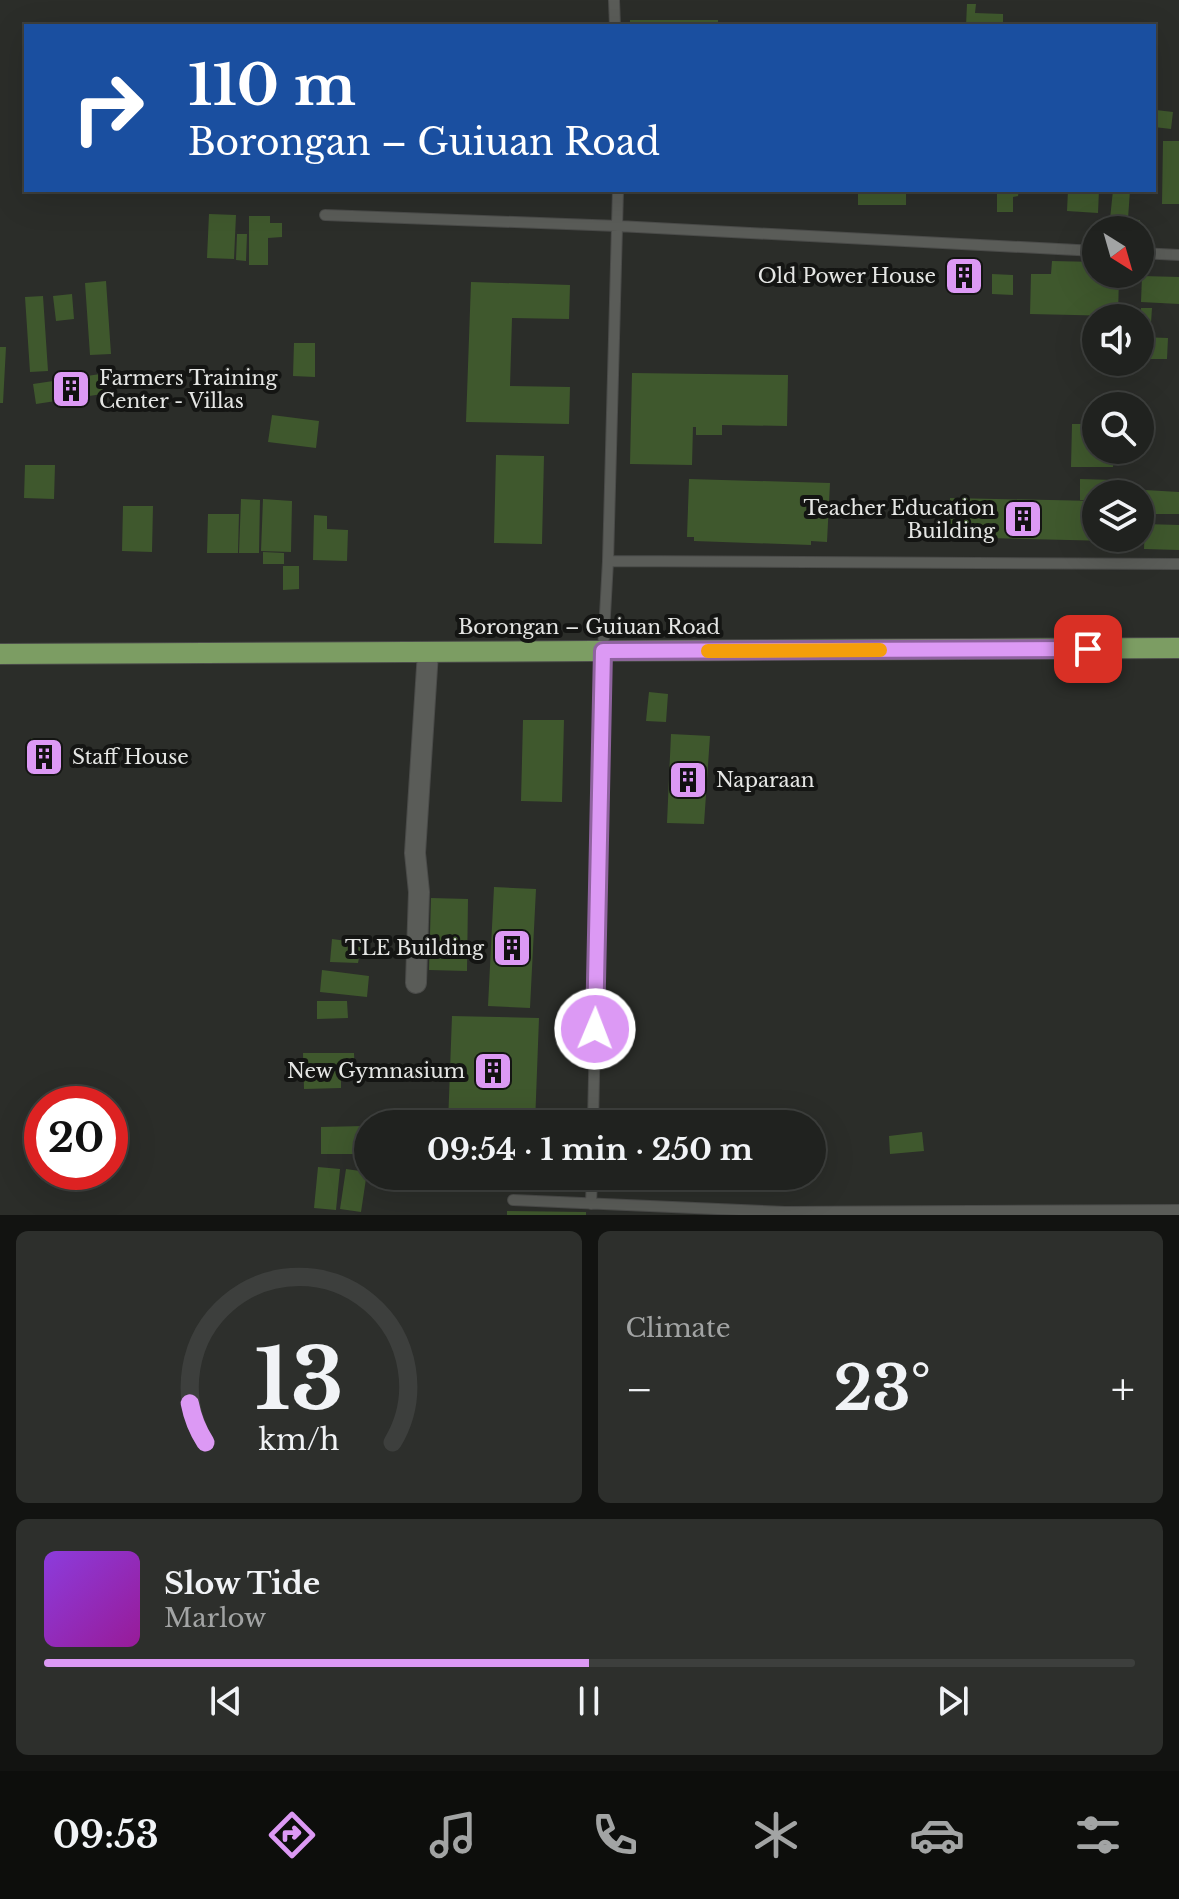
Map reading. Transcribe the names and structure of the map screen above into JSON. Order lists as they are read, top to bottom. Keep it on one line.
{"streets":{"main road":["Borongan – Guiuan Road"]},"places":{"building":["Old Power House","Farmers Training Center - Villas","Teacher Education Building","Staff House","Naparaan","TLE Building","New Gymnasium"]},"north":"bottom right","page":{"turn":["110 m","Borongan – Guiuan Road"],"limit":"20","trip":"09:54 · 1 min · 250 m","tile":"Climate","heat":["−","23°","+"],"song":["Slow Tide","Marlow"],"tabs":"09:53","gauge":["13","km/h"]}}
